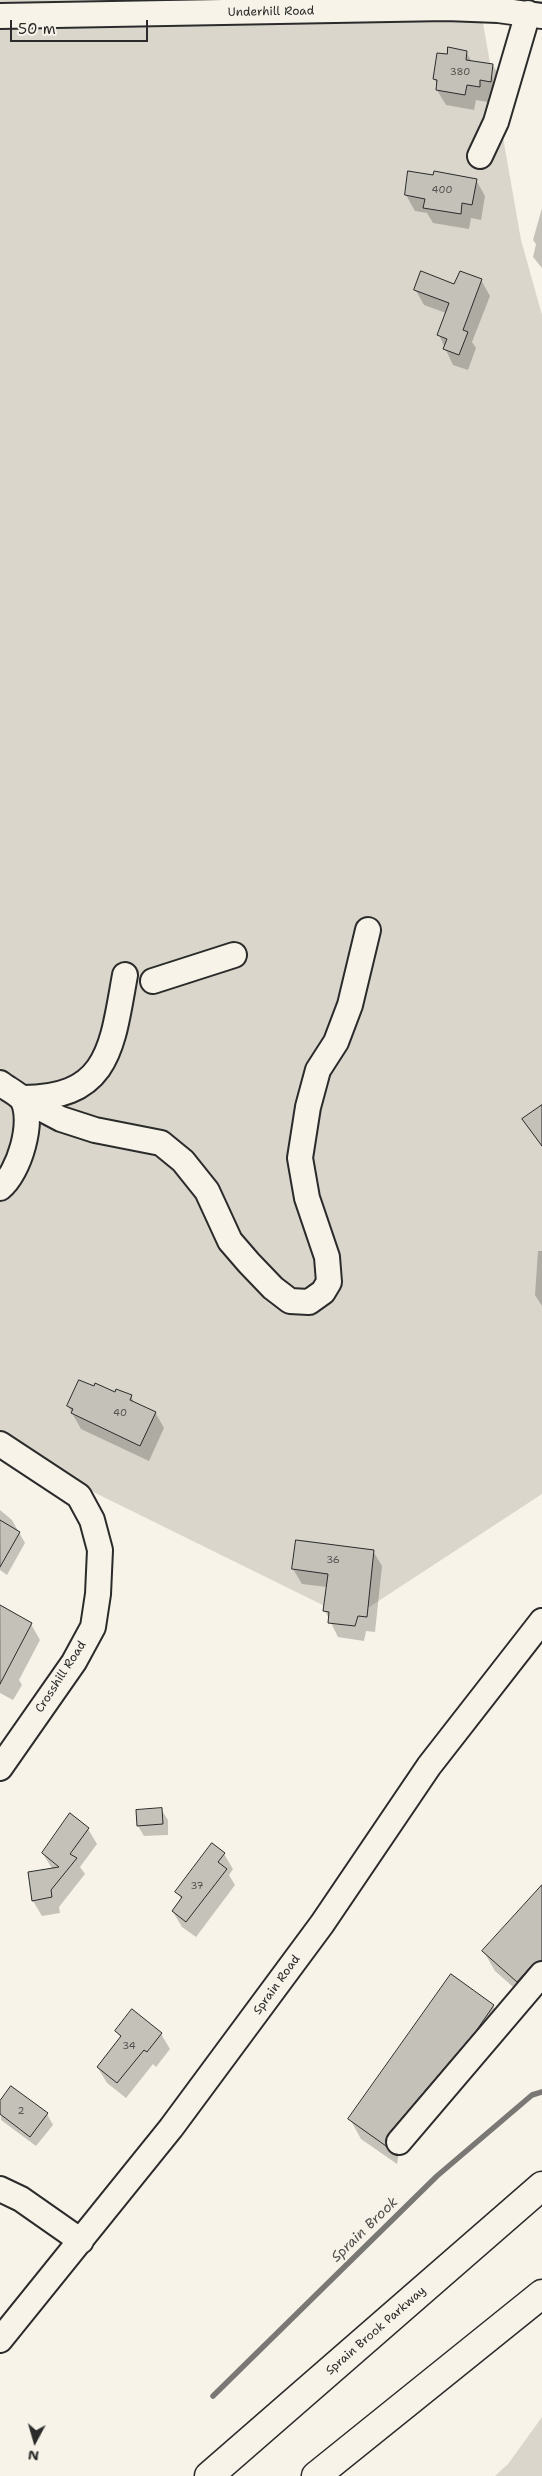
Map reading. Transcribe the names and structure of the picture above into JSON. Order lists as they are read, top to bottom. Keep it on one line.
{"streets":{"highway":["Sprain Brook Parkway"],"street":["Underhill Road","Crosshill Road","Sprain Road"]},"water":["Sprain Brook"],"house_numbers":["380","400","40","36","37","34","2"],"scale_bar":"50 m","north":"bottom"}
